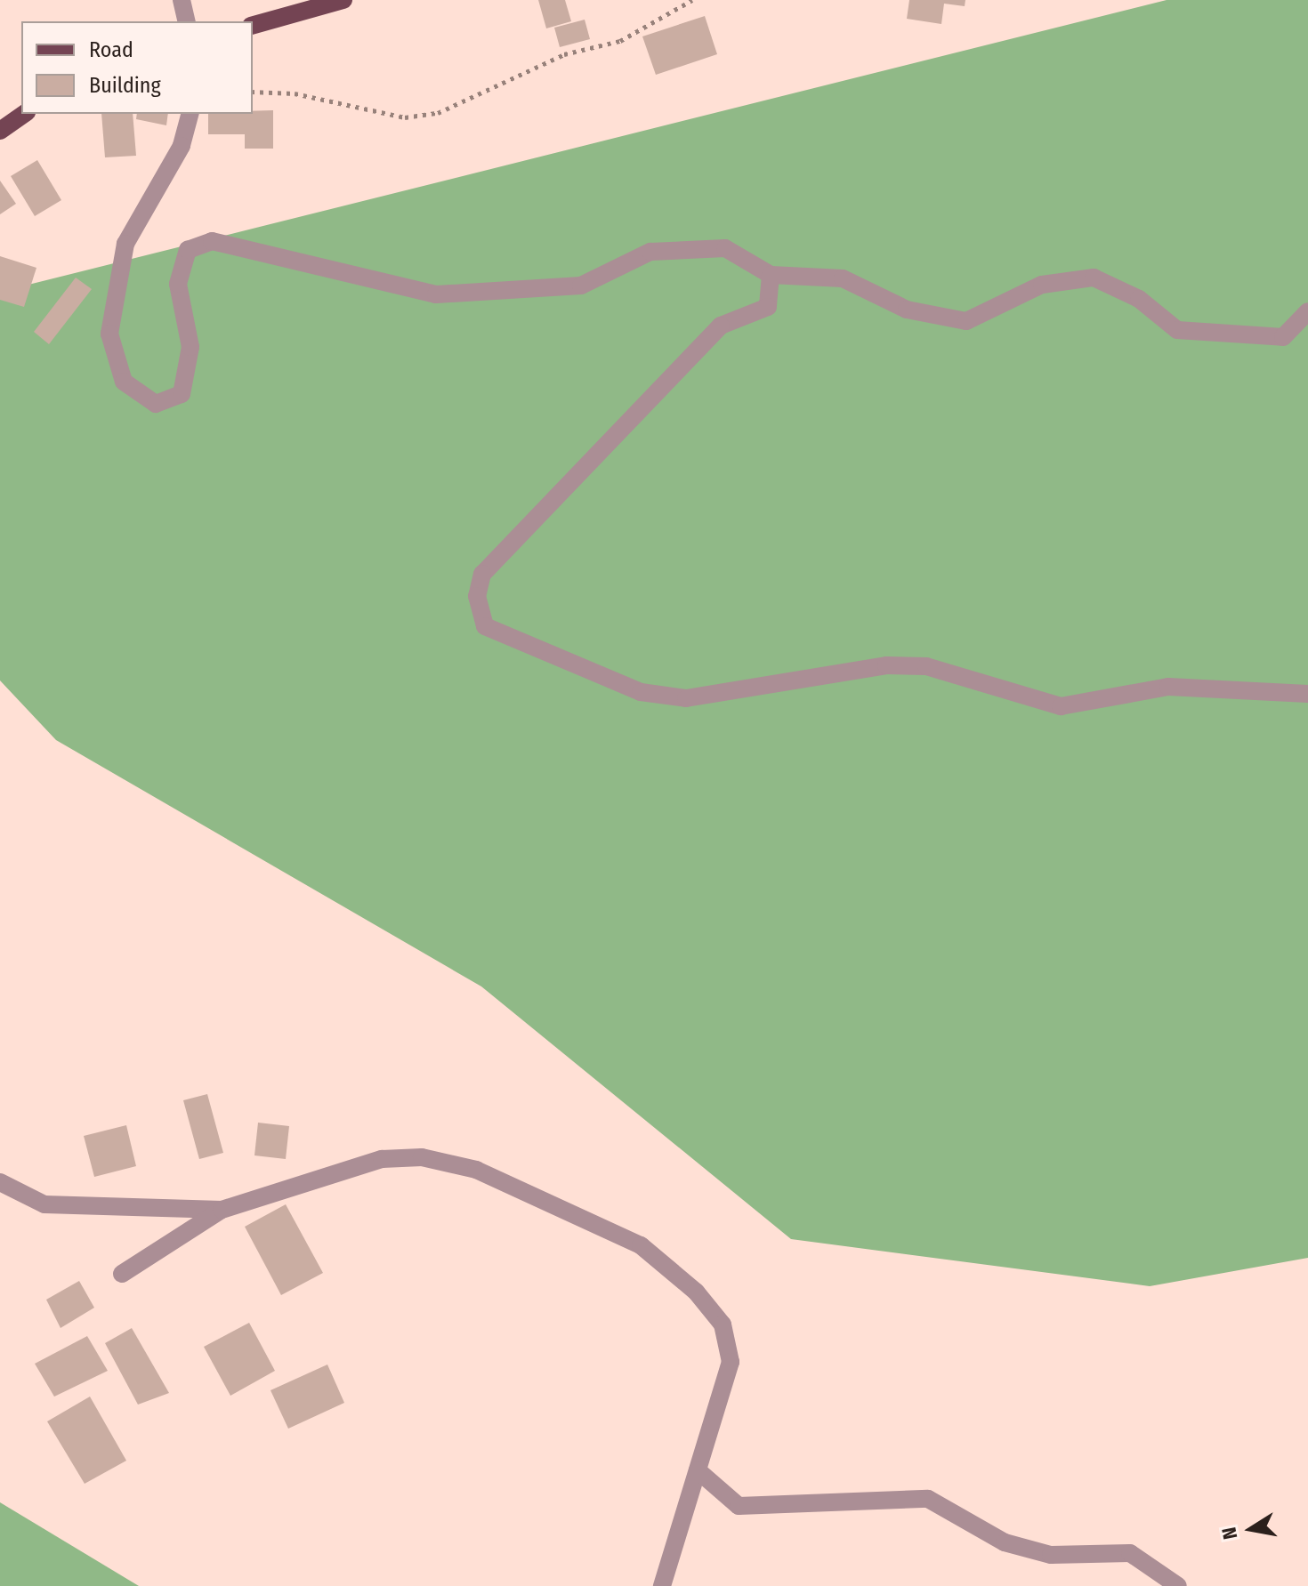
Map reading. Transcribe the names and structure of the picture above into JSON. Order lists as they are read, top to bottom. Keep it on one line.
{"legend":["Road","Building"],"north":"left"}
